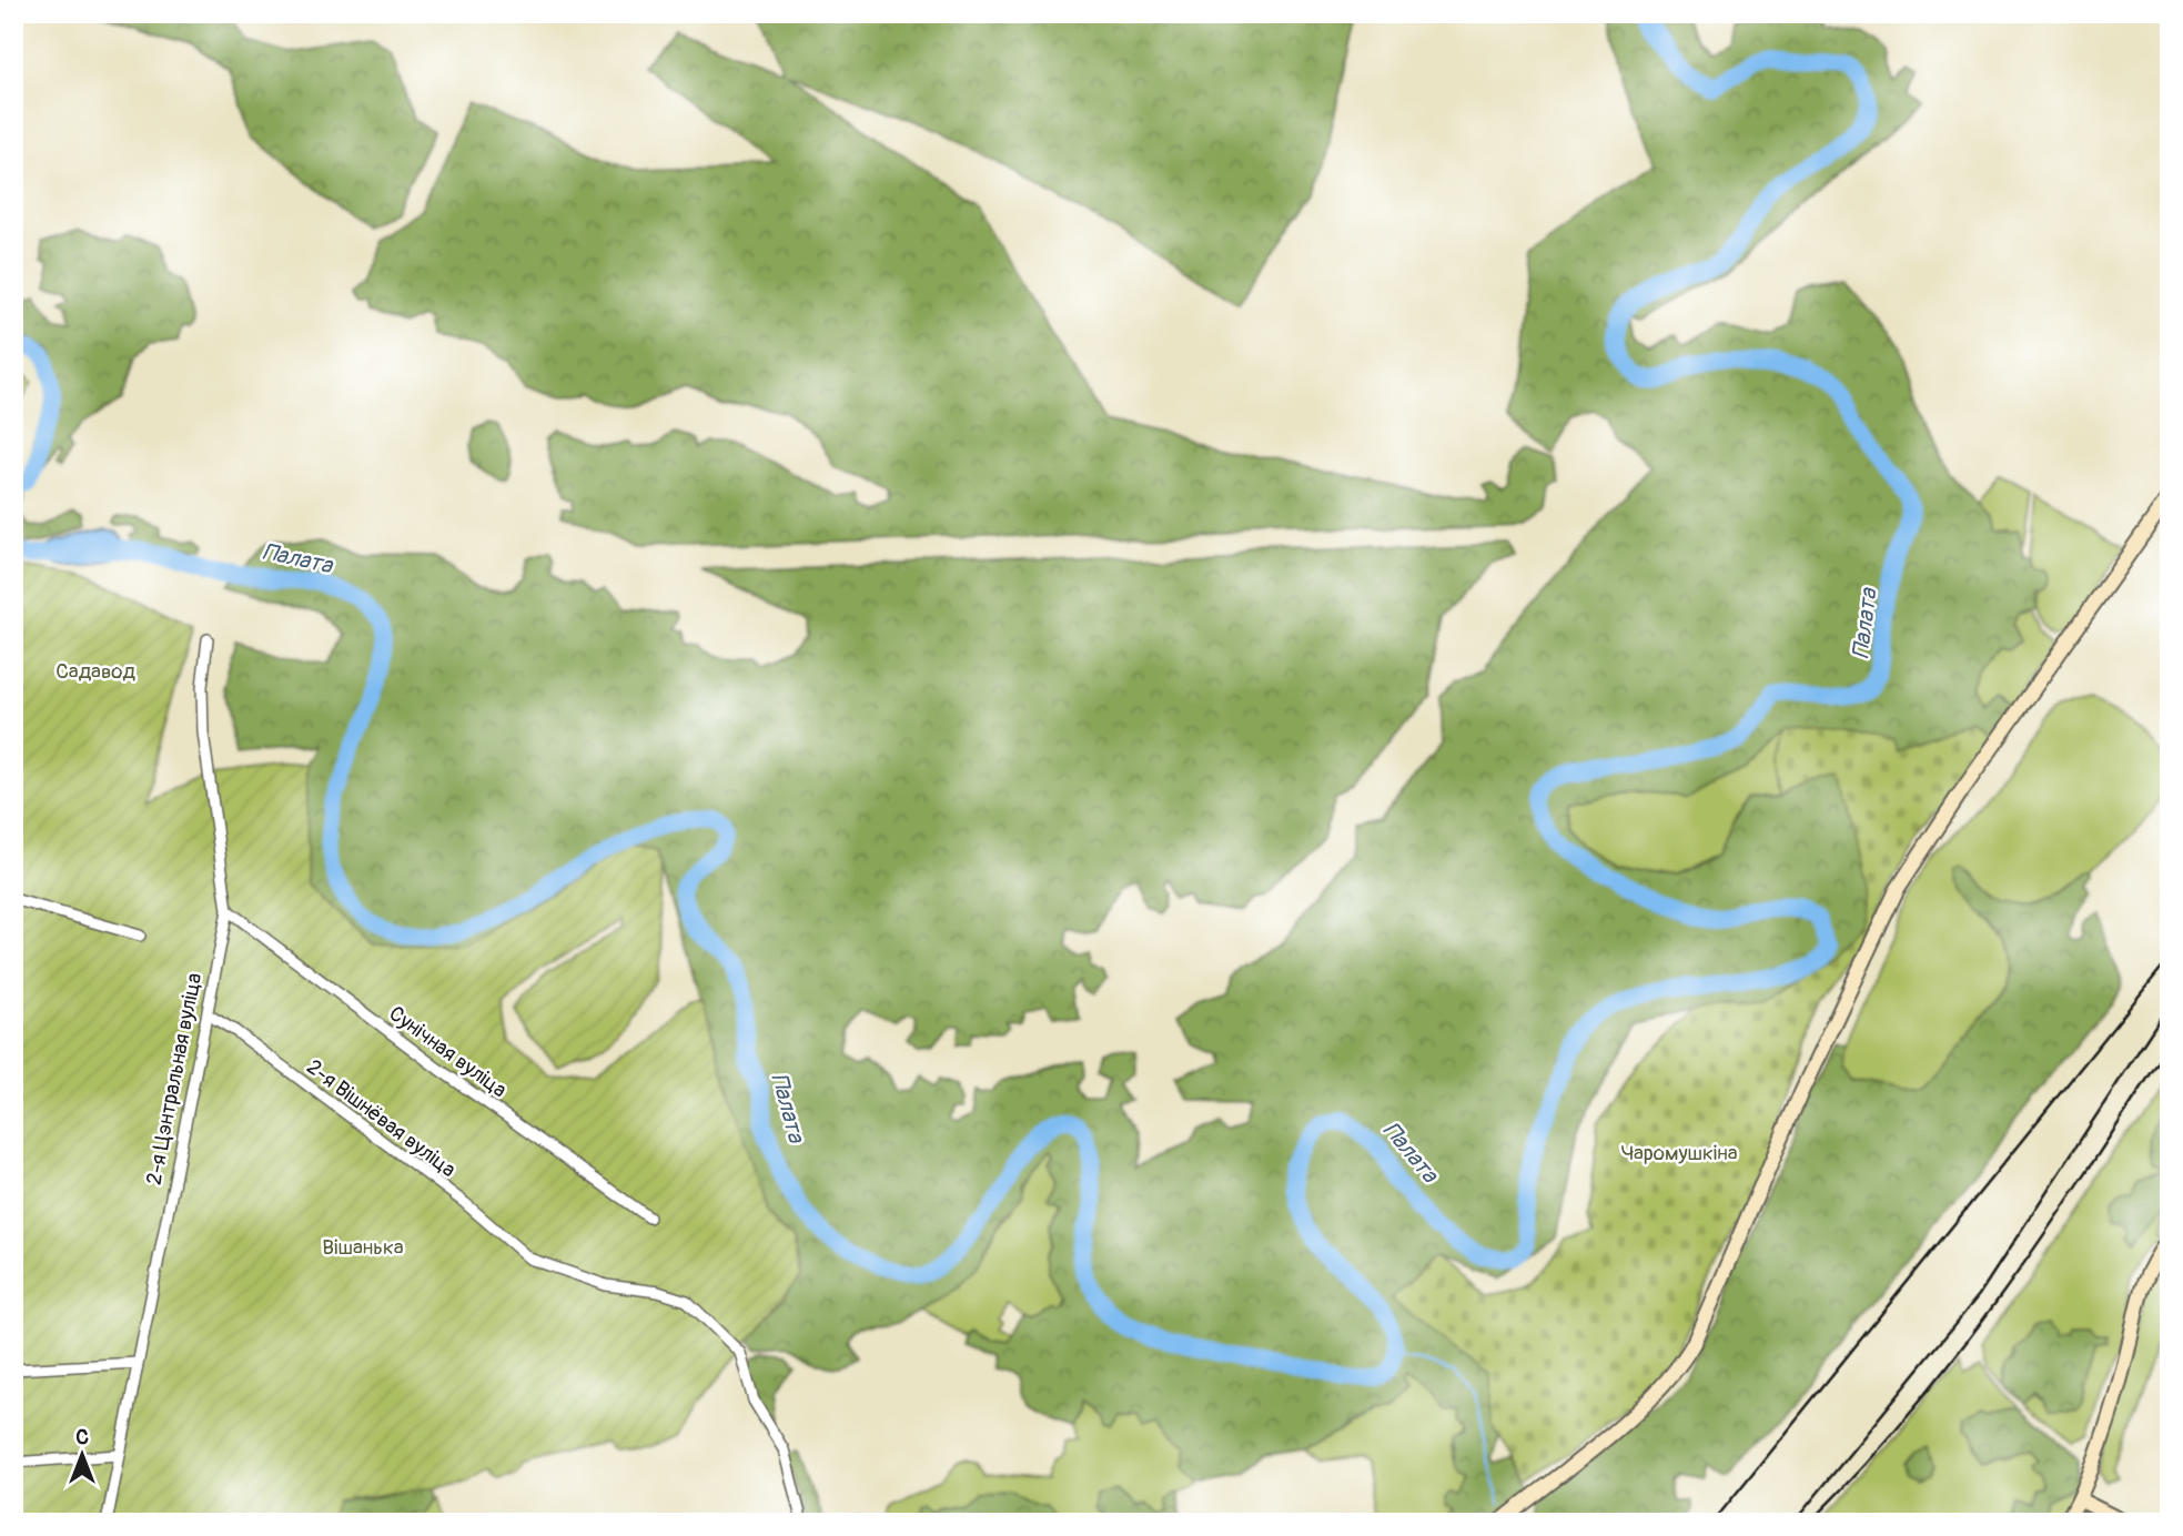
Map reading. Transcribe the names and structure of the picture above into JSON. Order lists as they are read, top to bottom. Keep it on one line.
{"streets":{"street":["Сунічная вуліца","2-я Цэнтральная вуліца","2-я Вішнёвая вуліца"]},"crossings":[["Сунічная вуліца","2-я Цэнтральная вуліца"],["2-я Цэнтральная вуліца","2-я Вішнёвая вуліца"]],"water":["Палата"],"parks":["Садавод","Чаромушкіна","Вішанька"],"north":"top"}
